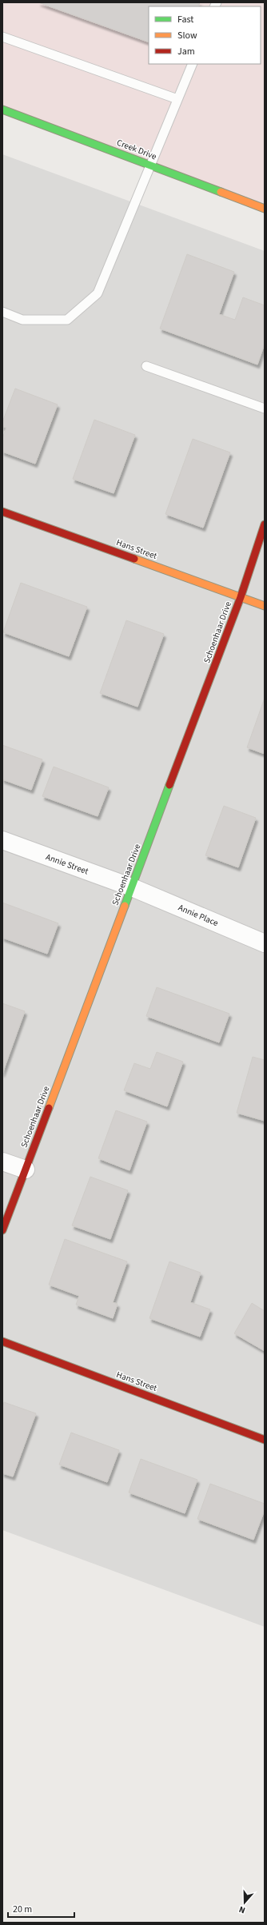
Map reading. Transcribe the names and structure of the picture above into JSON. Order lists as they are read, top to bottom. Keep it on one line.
{"streets":{"street":["Creek Drive","Hans Street","Schoenhaar Drive","Annie Street","Annie Place"]},"crossings":[["Hans Street","Schoenhaar Drive"],["Schoenhaar Drive","Annie Street"],["Schoenhaar Drive","Annie Place"],["Annie Street","Annie Place"]],"legend":["Fast","Slow","Jam"],"scale_bar":"20 m","north":"bottom"}
